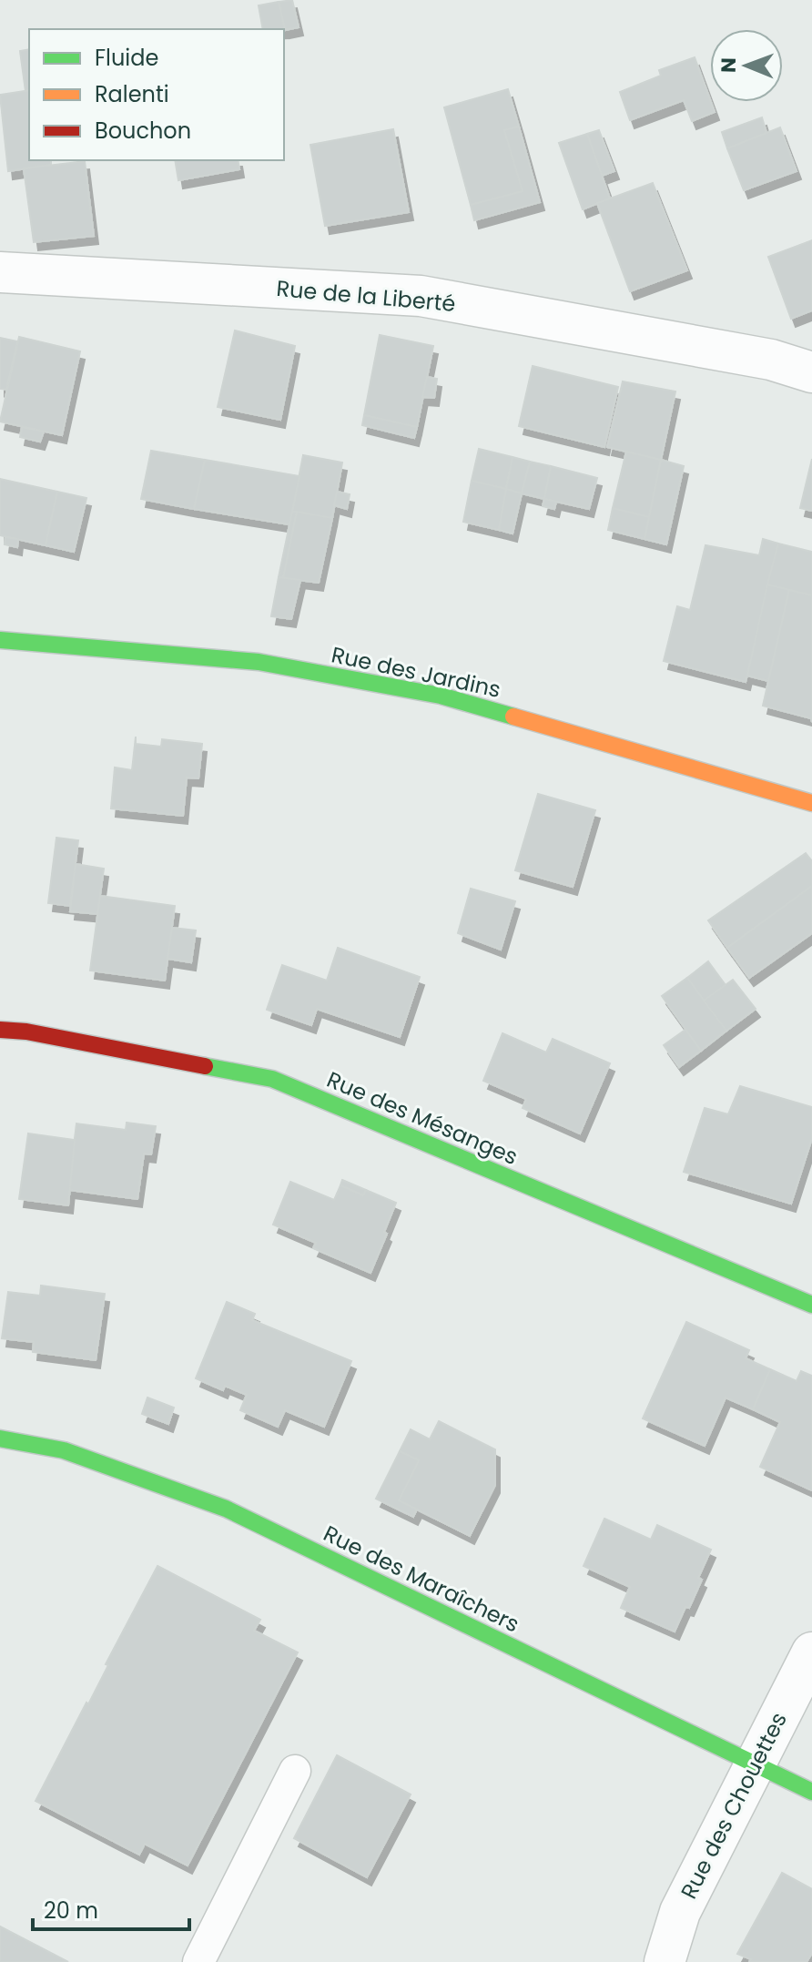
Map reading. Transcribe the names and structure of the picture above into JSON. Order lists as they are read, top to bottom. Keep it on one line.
{"streets":{"street":["Rue de la Liberté","Rue des Jardins","Rue des Mésanges","Rue des Maraîchers","Rue des Chouettes"]},"crossings":[["Rue des Maraîchers","Rue des Chouettes"]],"legend":["Fluide","Ralenti","Bouchon"],"scale_bar":"20 m","north":"left"}
